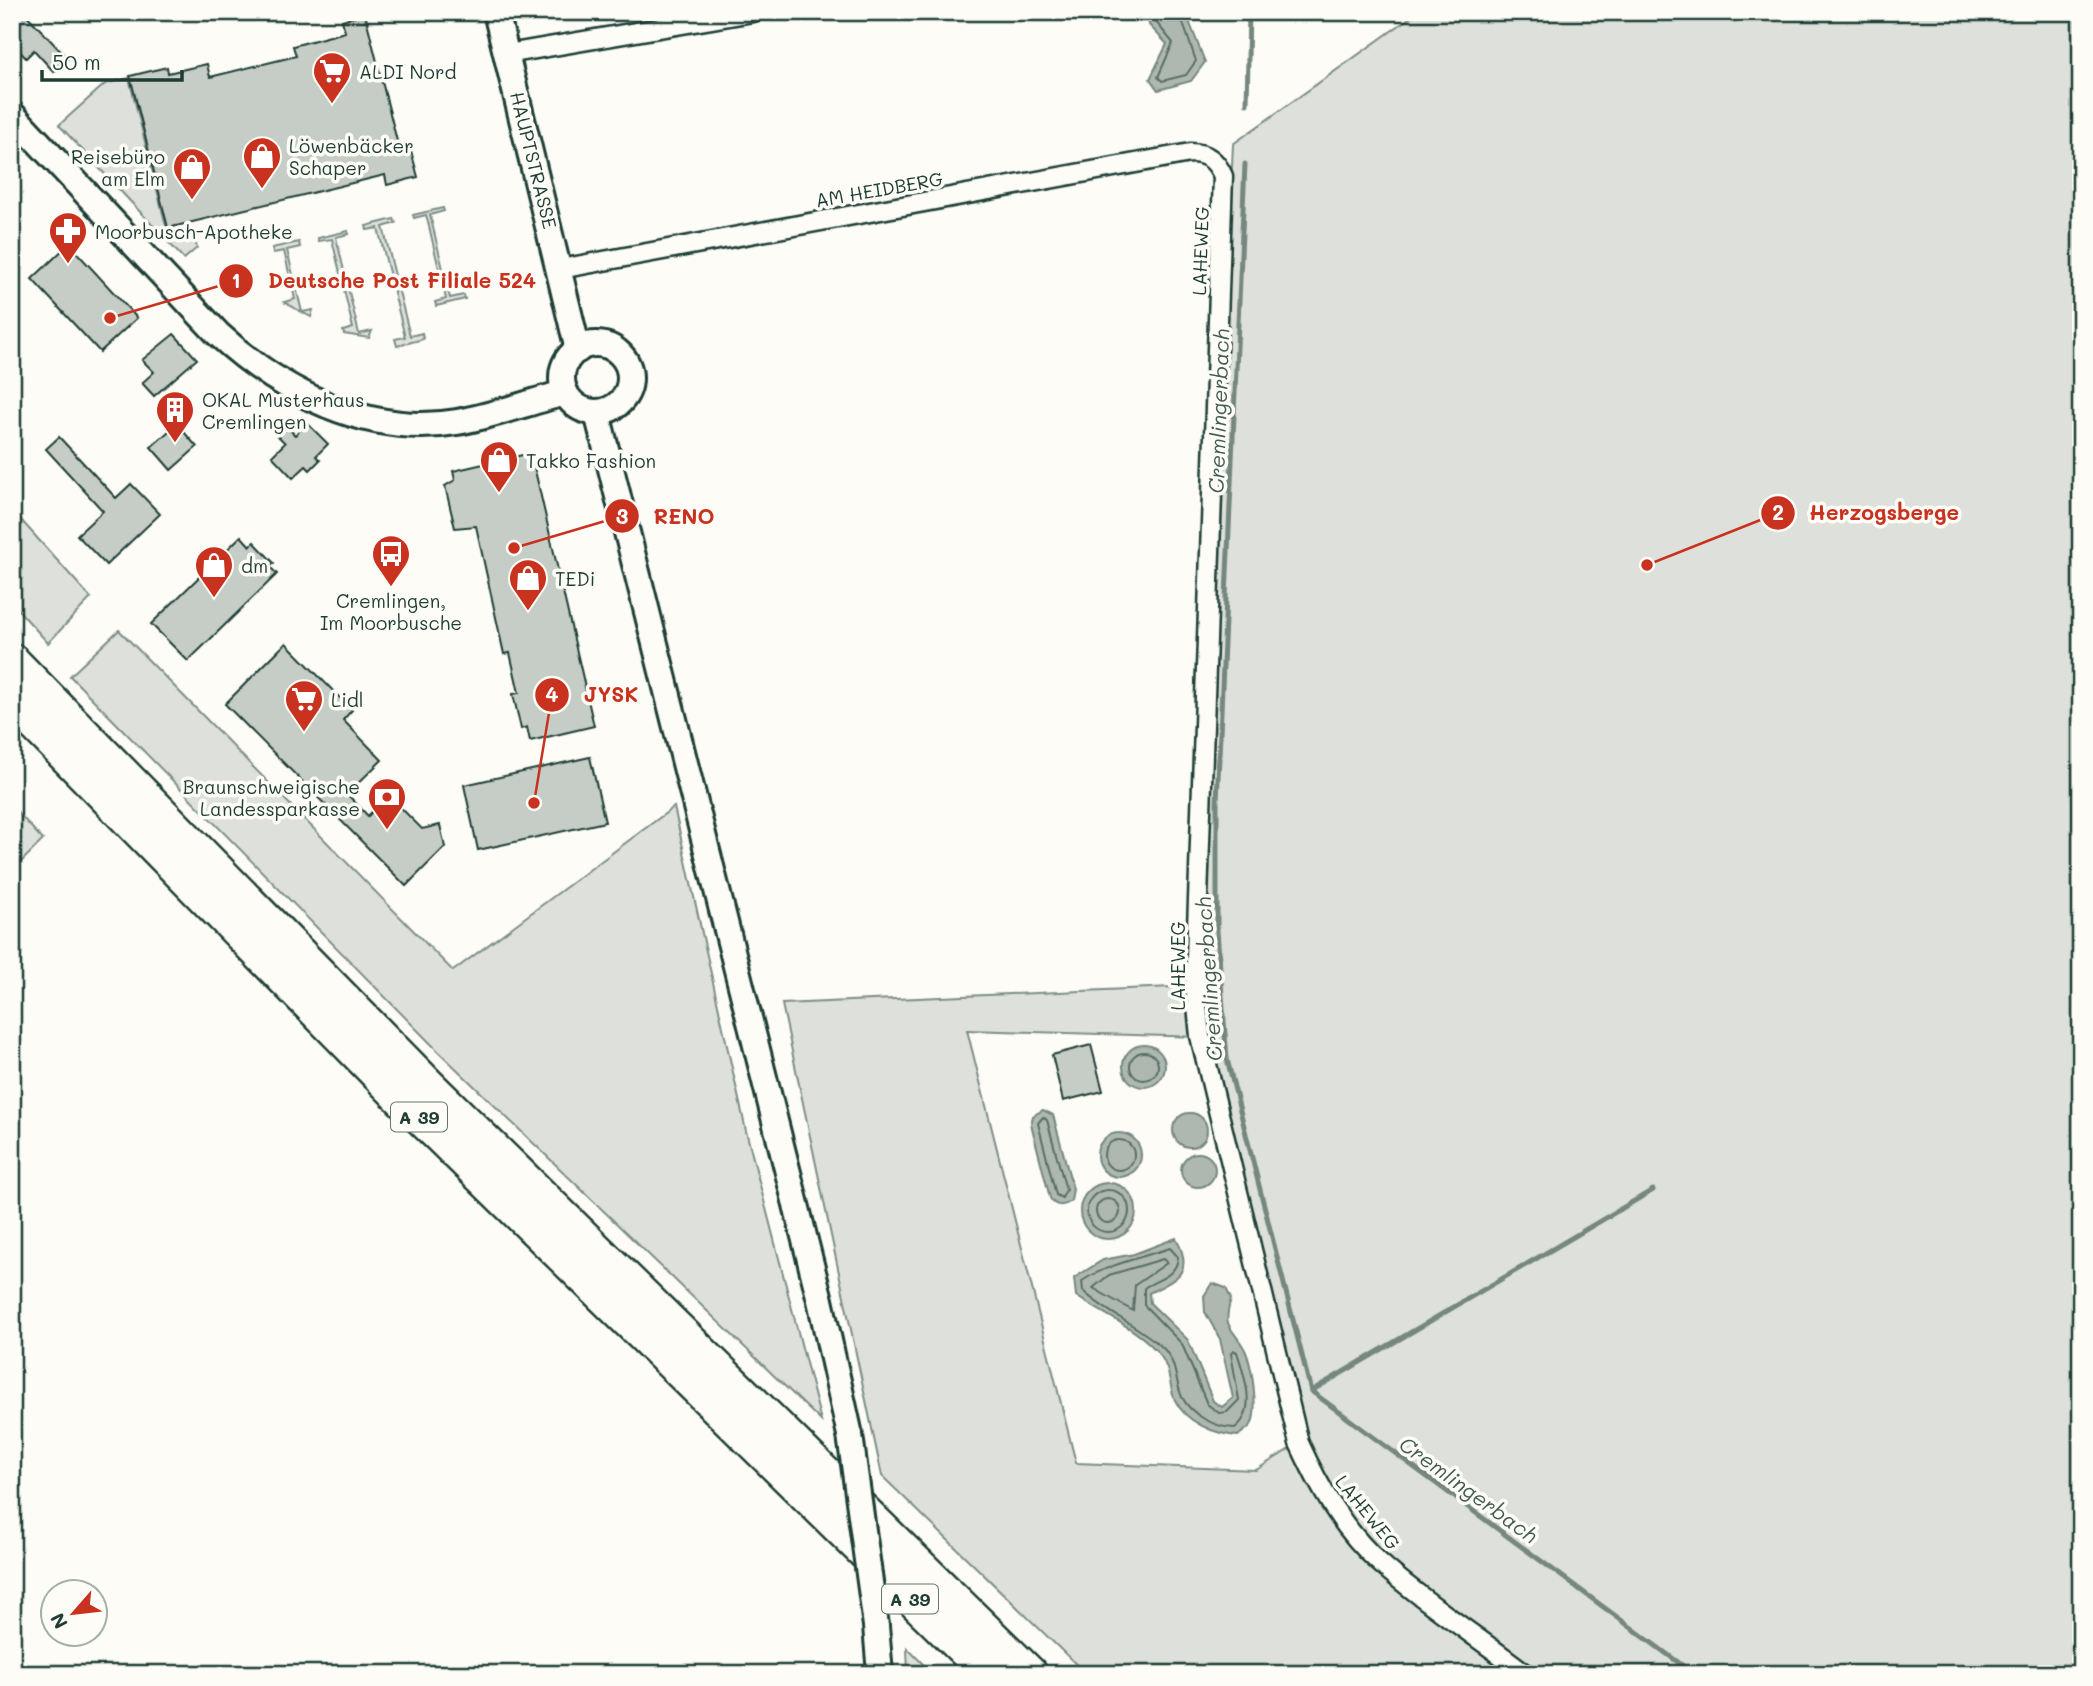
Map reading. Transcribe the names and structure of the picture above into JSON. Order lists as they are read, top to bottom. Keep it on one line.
{"streets":{"highway":["A 39"],"street":["HAUPTSTRASSE","AM HEIDBERG","LAHEWEG"]},"crossings":[["HAUPTSTRASSE","AM HEIDBERG"],["AM HEIDBERG","LAHEWEG"]],"water":["Cremlingerbach"],"places":{"supermarket":["ALDI Nord","Lidl"],"shop":["Löwenbäcker Schaper","Reisebüro am Elm","Takko Fashion","dm","TEDi"],"pharmacy":["Moorbusch-Apotheke"],"other":["Deutsche Post Filiale 524","RENO","Herzogsberge","JYSK"],"building":["OKAL Musterhaus Cremlingen"],"bus stop":["Cremlingen, Im Moorbusche"],"bank":["Braunschweigische Landessparkasse"]},"scale_bar":"50 m","north":"bottom left"}
